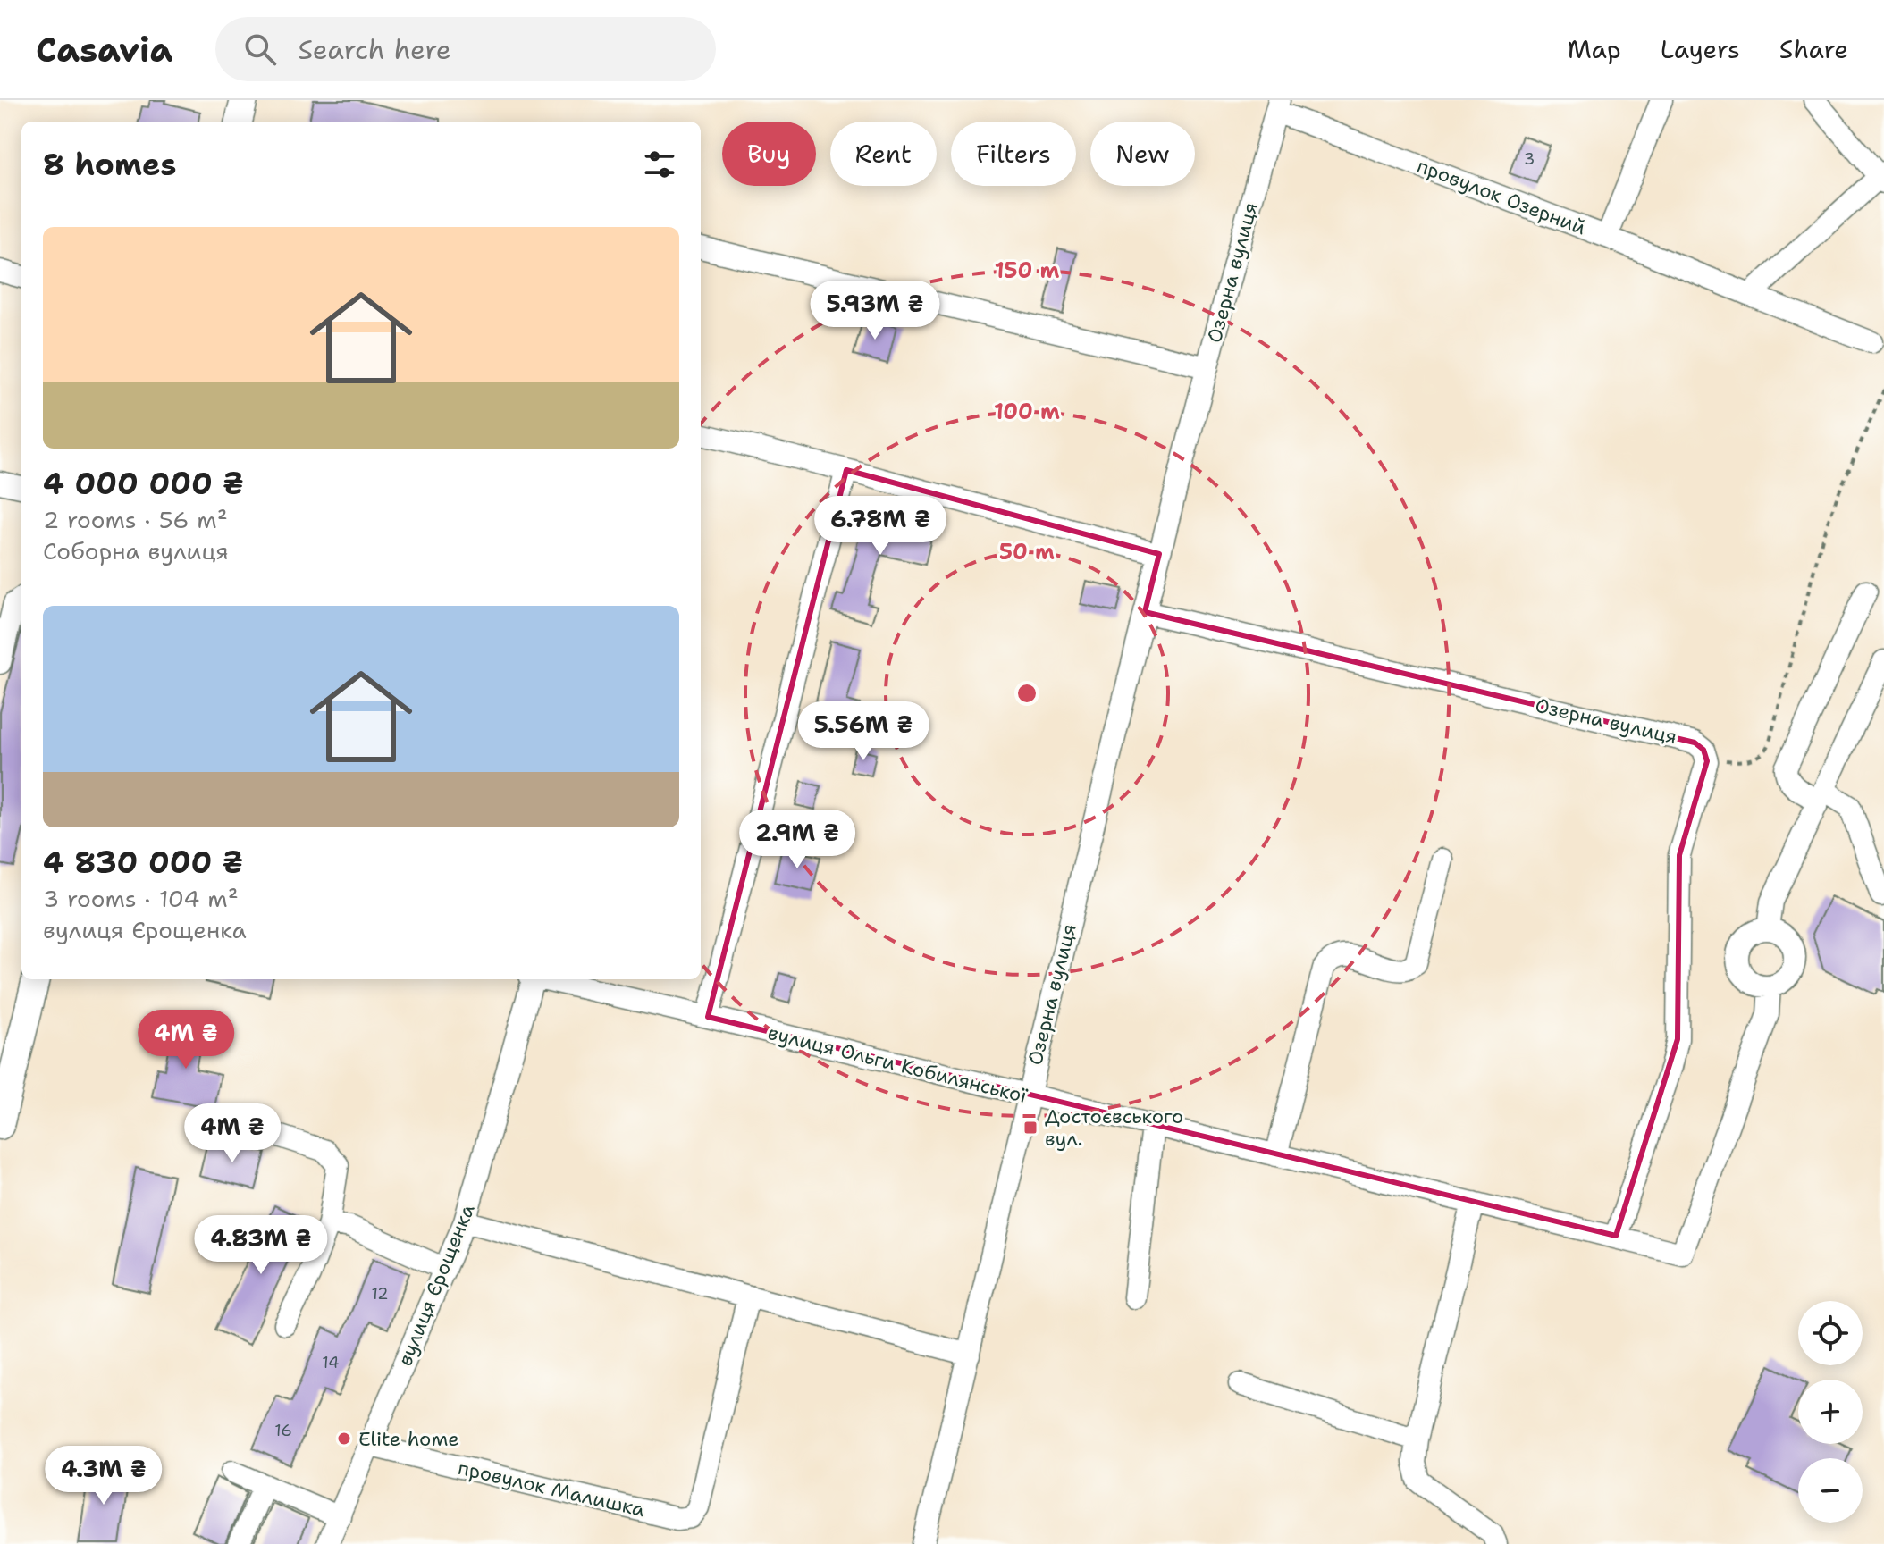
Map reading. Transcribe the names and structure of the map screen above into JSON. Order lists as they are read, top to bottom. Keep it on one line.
{"streets":{"street":["провулок Озерний","Озерна вулиця","вулиця Ольги Кобилянської","вулиця Єрощенка","провулок Малишка"]},"crossings":[["провулок Озерний","Озерна вулиця"],["Озерна вулиця","вулиця Ольги Кобилянської"],["вулиця Єрощенка","провулок Малишка"]],"places":{"transit":["Достоєвського вул."],"other":["Elite home"]},"house_numbers":["3","12","14","16"],"page":{"header":"Casavia","search":"Search here","nav":["Map","Layers","Share"],"chip":["Buy","Rent","Filters","New"],"heading":"8 homes","list":[{"name":"4 000 000 ₴","note":"2 rooms · 56 m² · Соборна вулиця"},{"name":"4 830 000 ₴","note":"3 rooms · 104 m² · вулиця Єрощенка"}],"price":["5.93M ₴","6.78M ₴","5.56M ₴","2.9M ₴","4M ₴","4M ₴","4.83M ₴","4.3M ₴"],"map_buttons":["+","−"]},"rings":["150 m","100 m","50 m"]}
